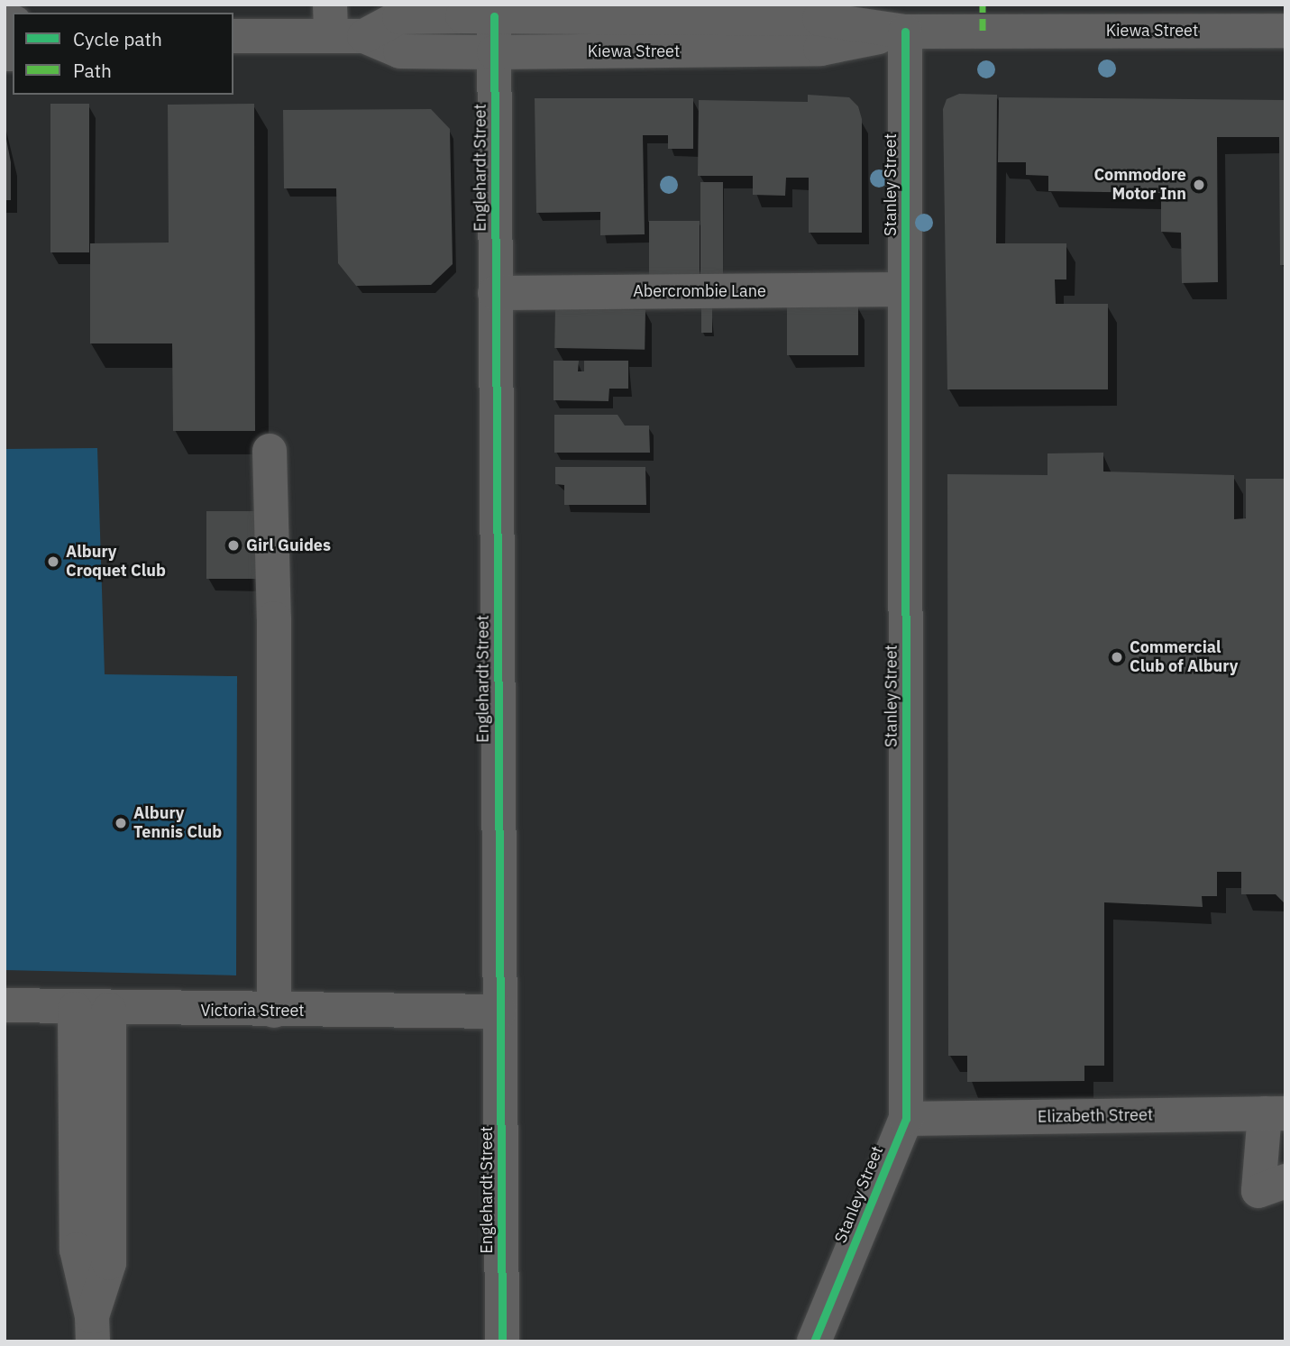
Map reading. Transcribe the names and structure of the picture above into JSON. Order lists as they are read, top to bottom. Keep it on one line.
{"streets":{"street":["Kiewa Street","Englehardt Street","Stanley Street","Abercrombie Lane","Victoria Street","Elizabeth Street"]},"crossings":[["Kiewa Street","Englehardt Street"],["Kiewa Street","Stanley Street"],["Englehardt Street","Abercrombie Lane"],["Englehardt Street","Victoria Street"],["Stanley Street","Abercrombie Lane"],["Stanley Street","Elizabeth Street"]],"places":["Commodore Motor Inn","Girl Guides","Albury Croquet Club","Commercial Club of Albury","Albury Tennis Club"],"legend":["Cycle path","Path"]}
